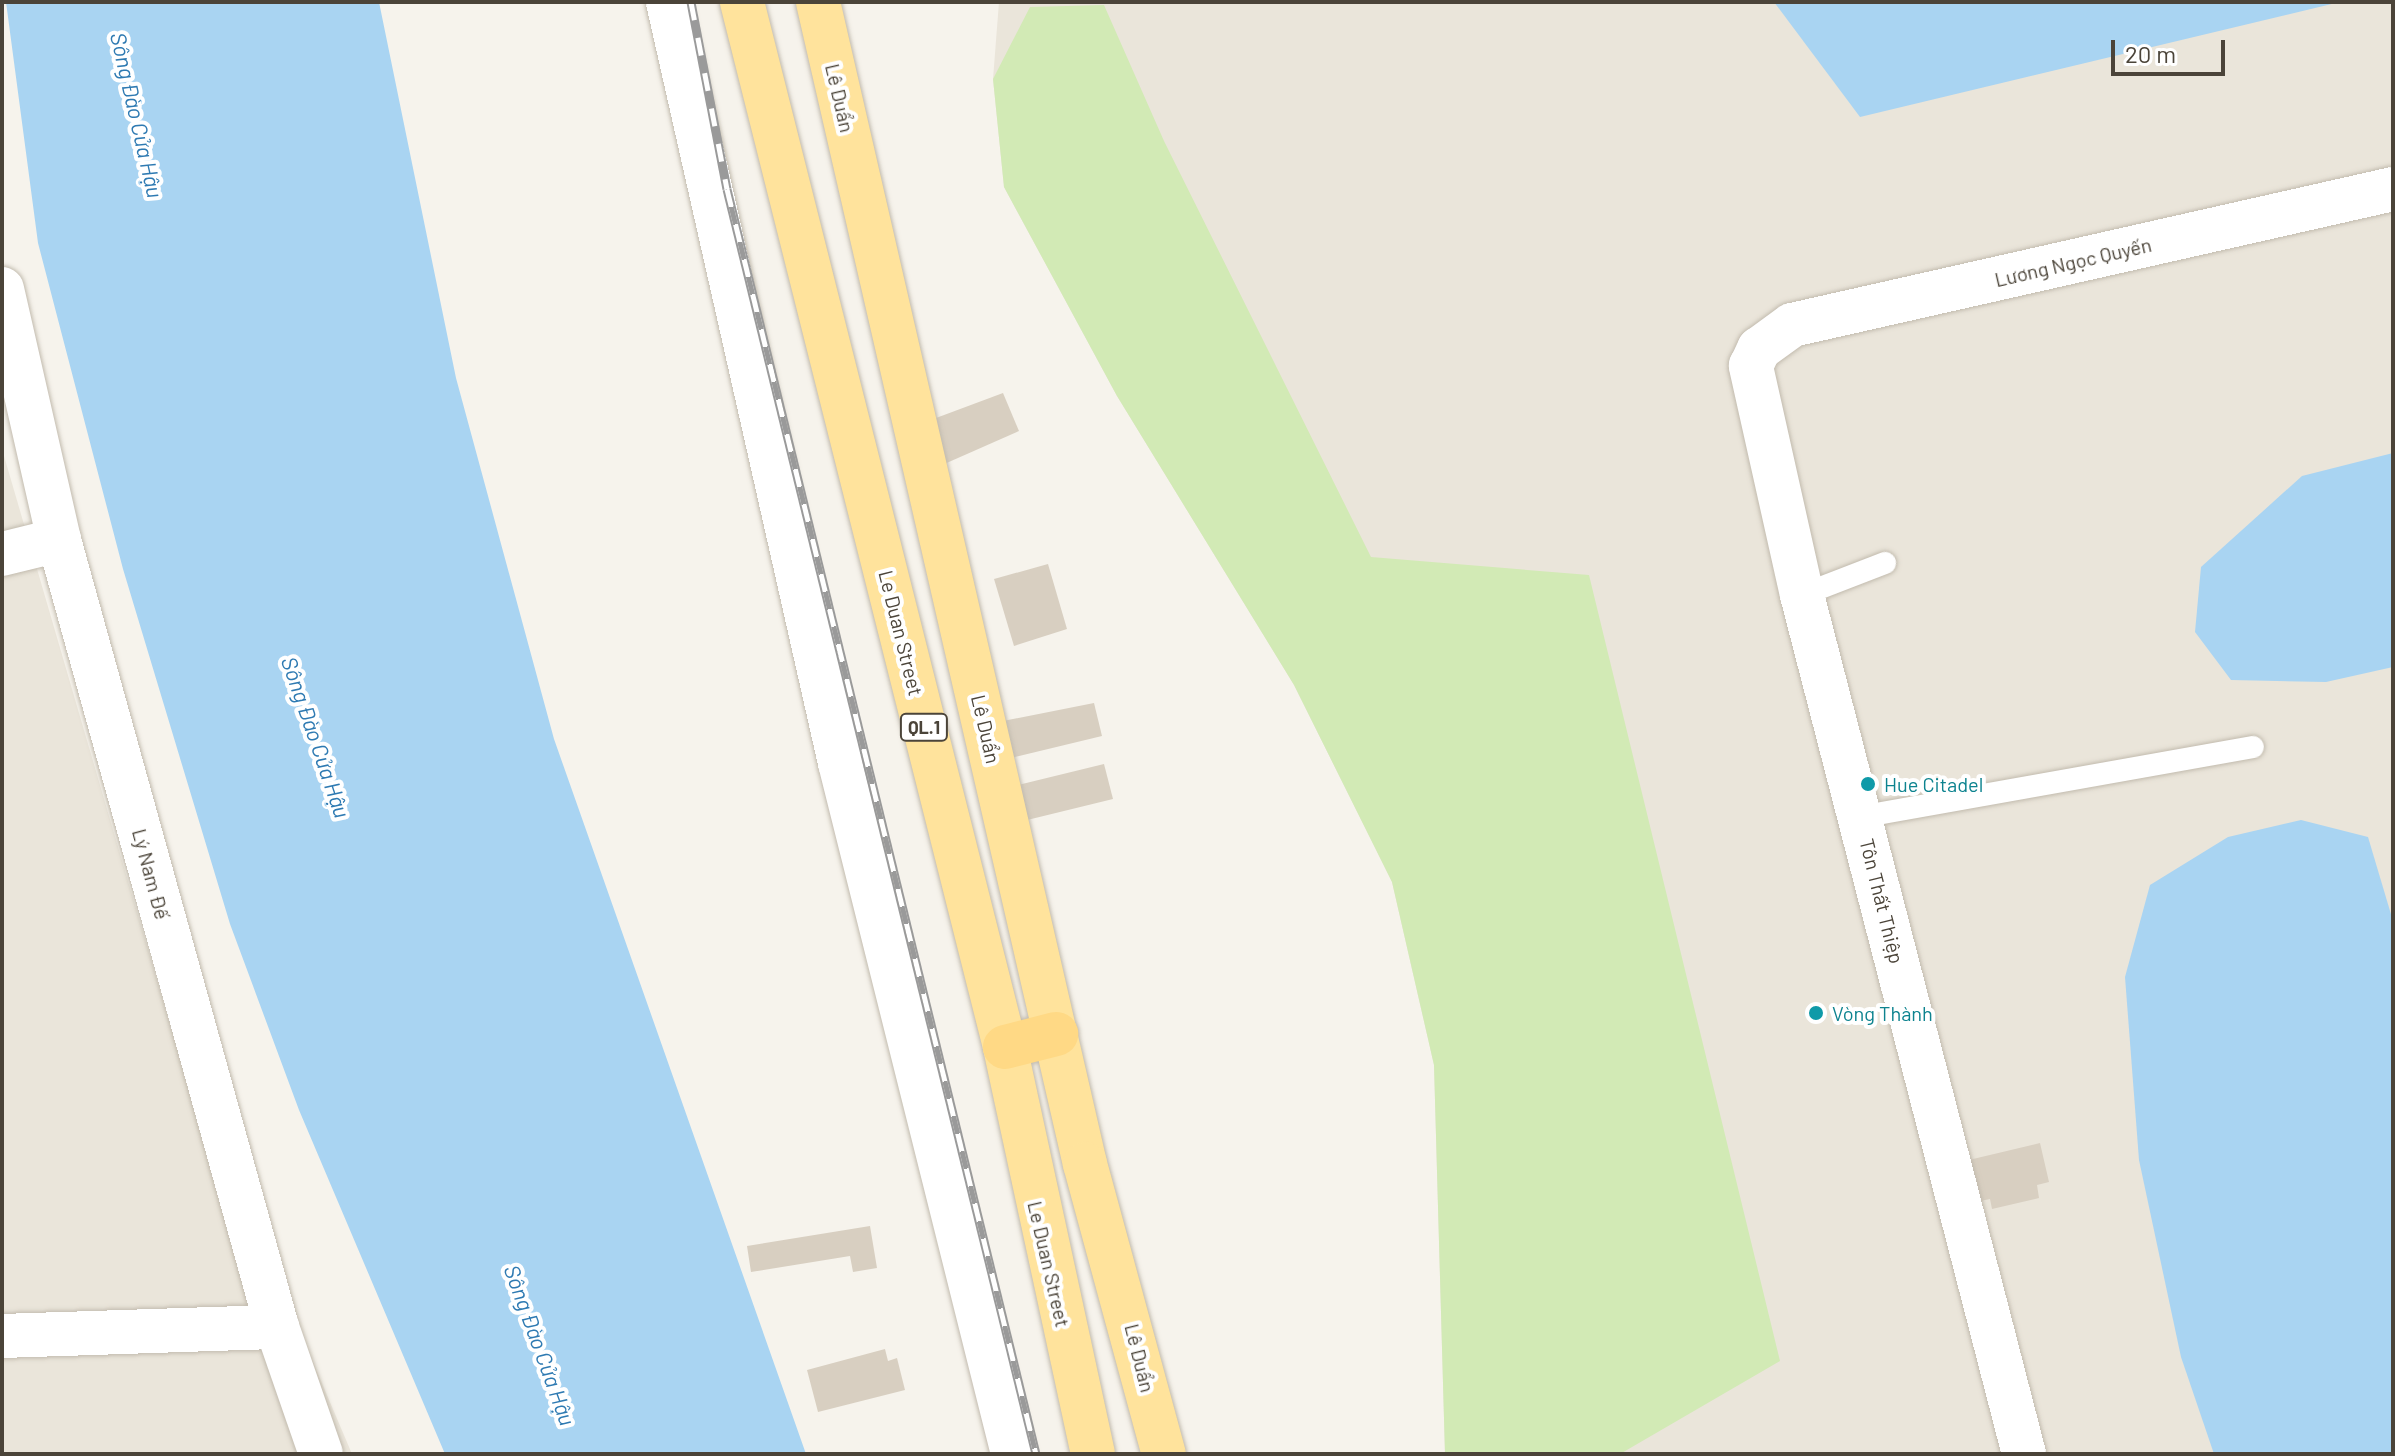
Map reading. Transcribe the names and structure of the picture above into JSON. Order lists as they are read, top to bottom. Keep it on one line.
{"streets":{"main road":["Lê Duẩn","Le Duan Street","QL.1"],"street":["Lương Ngọc Quyến","Lý Nam Đế","Tôn Thất Thiệp"]},"crossings":[["Lương Ngọc Quyến","Tôn Thất Thiệp"]],"water":["Sông Đào Cửa Hậu"],"places":["Hue Citadel","Vòng Thành"],"scale_bar":"20 m"}
